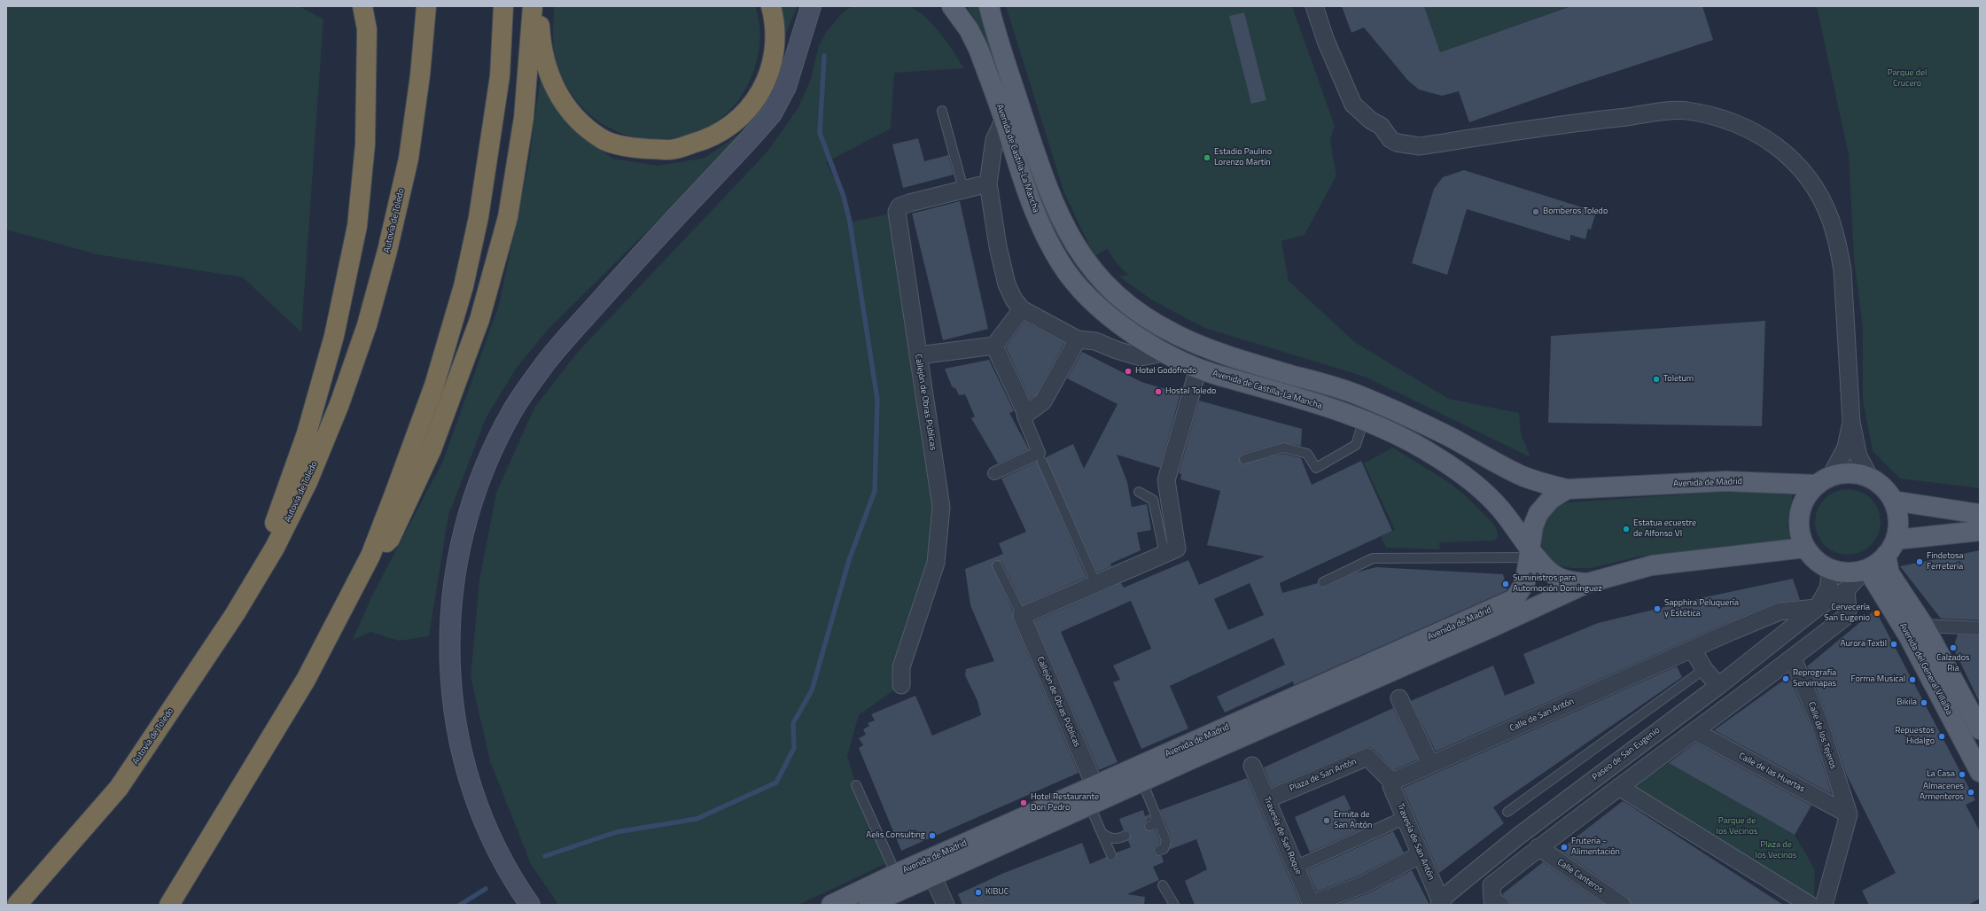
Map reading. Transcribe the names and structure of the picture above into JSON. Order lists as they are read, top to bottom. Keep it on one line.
{"streets":{"highway":["Autovía de Toledo"],"main road":["Avenida de Castilla-La Mancha","Avenida de Madrid","Avenida del General Villalba"],"street":["Callejón de Obras Públicas","Calle de San Antón","Calle de los Tejeros","Paseo de San Eugenio","Calle de las Huertas","Plaza de San Antón","Travesía de San Roque","Travesía de San Antón","Calle Canteros"]},"crossings":[["Avenida de Castilla-La Mancha","Avenida de Madrid"],["Callejón de Obras Públicas","Avenida de Madrid"],["Avenida de Madrid","Avenida del General Villalba"],["Avenida de Madrid","Paseo de San Eugenio"],["Avenida del General Villalba","Paseo de San Eugenio"],["Calle de San Antón","Paseo de San Eugenio"],["Calle de San Antón","Plaza de San Antón"],["Calle de San Antón","Travesía de San Antón"],["Calle de los Tejeros","Calle de las Huertas"],["Paseo de San Eugenio","Travesía de San Antón"],["Plaza de San Antón","Travesía de San Roque"],["Plaza de San Antón","Travesía de San Antón"]],"parks":["Parque del Crucero","Parque de los Vecinos","Plaza de los Vecinos"],"places":["Estadio Paulino Lorenzo Martín","Bomberos Toledo","Hotel Godofredo","Toletum","Hostal Toledo","Estatua ecuestre de Alfonso VI","Findetosa Ferretería","Suministros para Automoción Dominguez","Sapphira Peluquería y Estética","Cervecería San Eugenio","Aurora Textil","Calzados Ria","Reprografía Servimapas","Forma Musical","Bikila","Repuestos Hidalgo","La Casa","Almacenes Armenteros","Hotel Restaurante Don Pedro","Ermita de San Antón","Aelis Consulting","Frutería - Alimentación","KIBUC"]}
